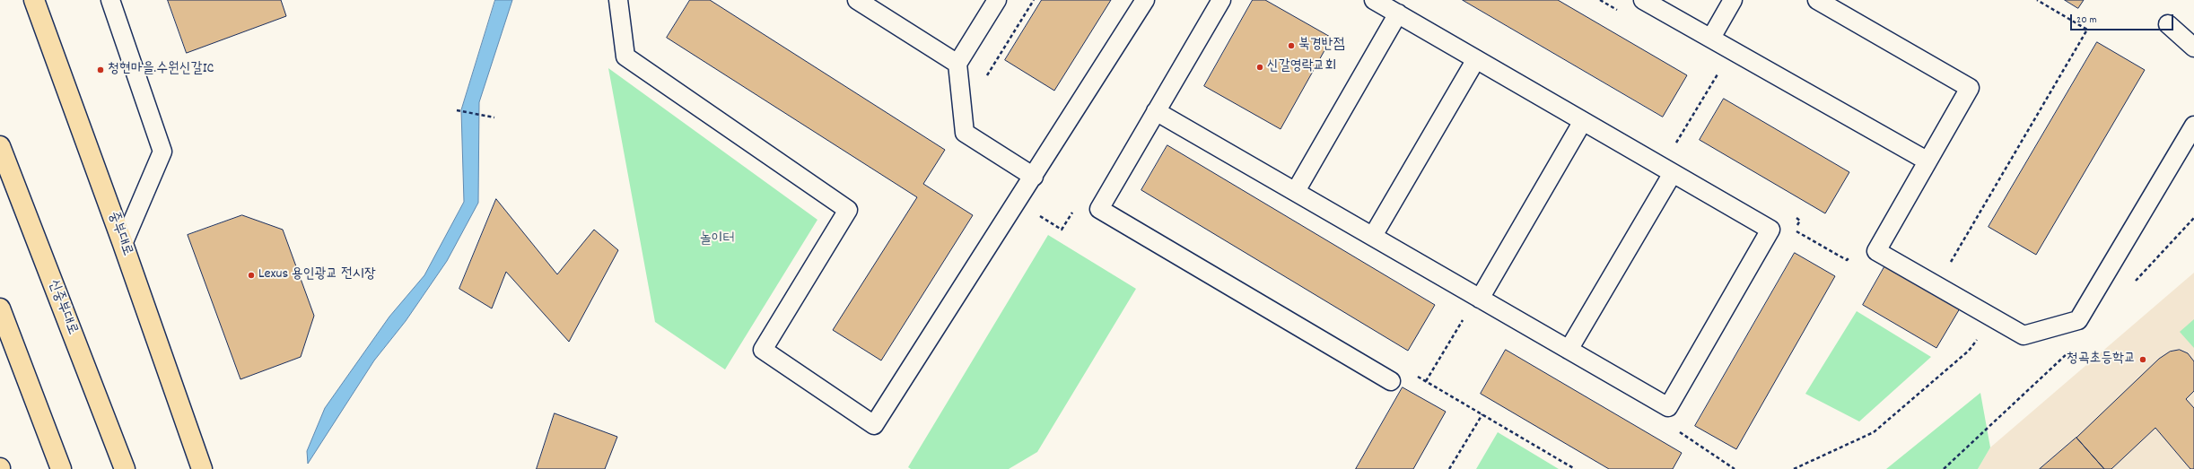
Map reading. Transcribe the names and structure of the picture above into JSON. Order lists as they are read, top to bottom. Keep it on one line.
{"streets":{"main road":["중부대로","신중부대로"]},"parks":["놀이터"],"places":["북경반점","신갈영락교회","청현마을.수원신갈IC","Lexus 용인광교 전시장","청곡초등학교"],"scale_bar":"20 m"}
